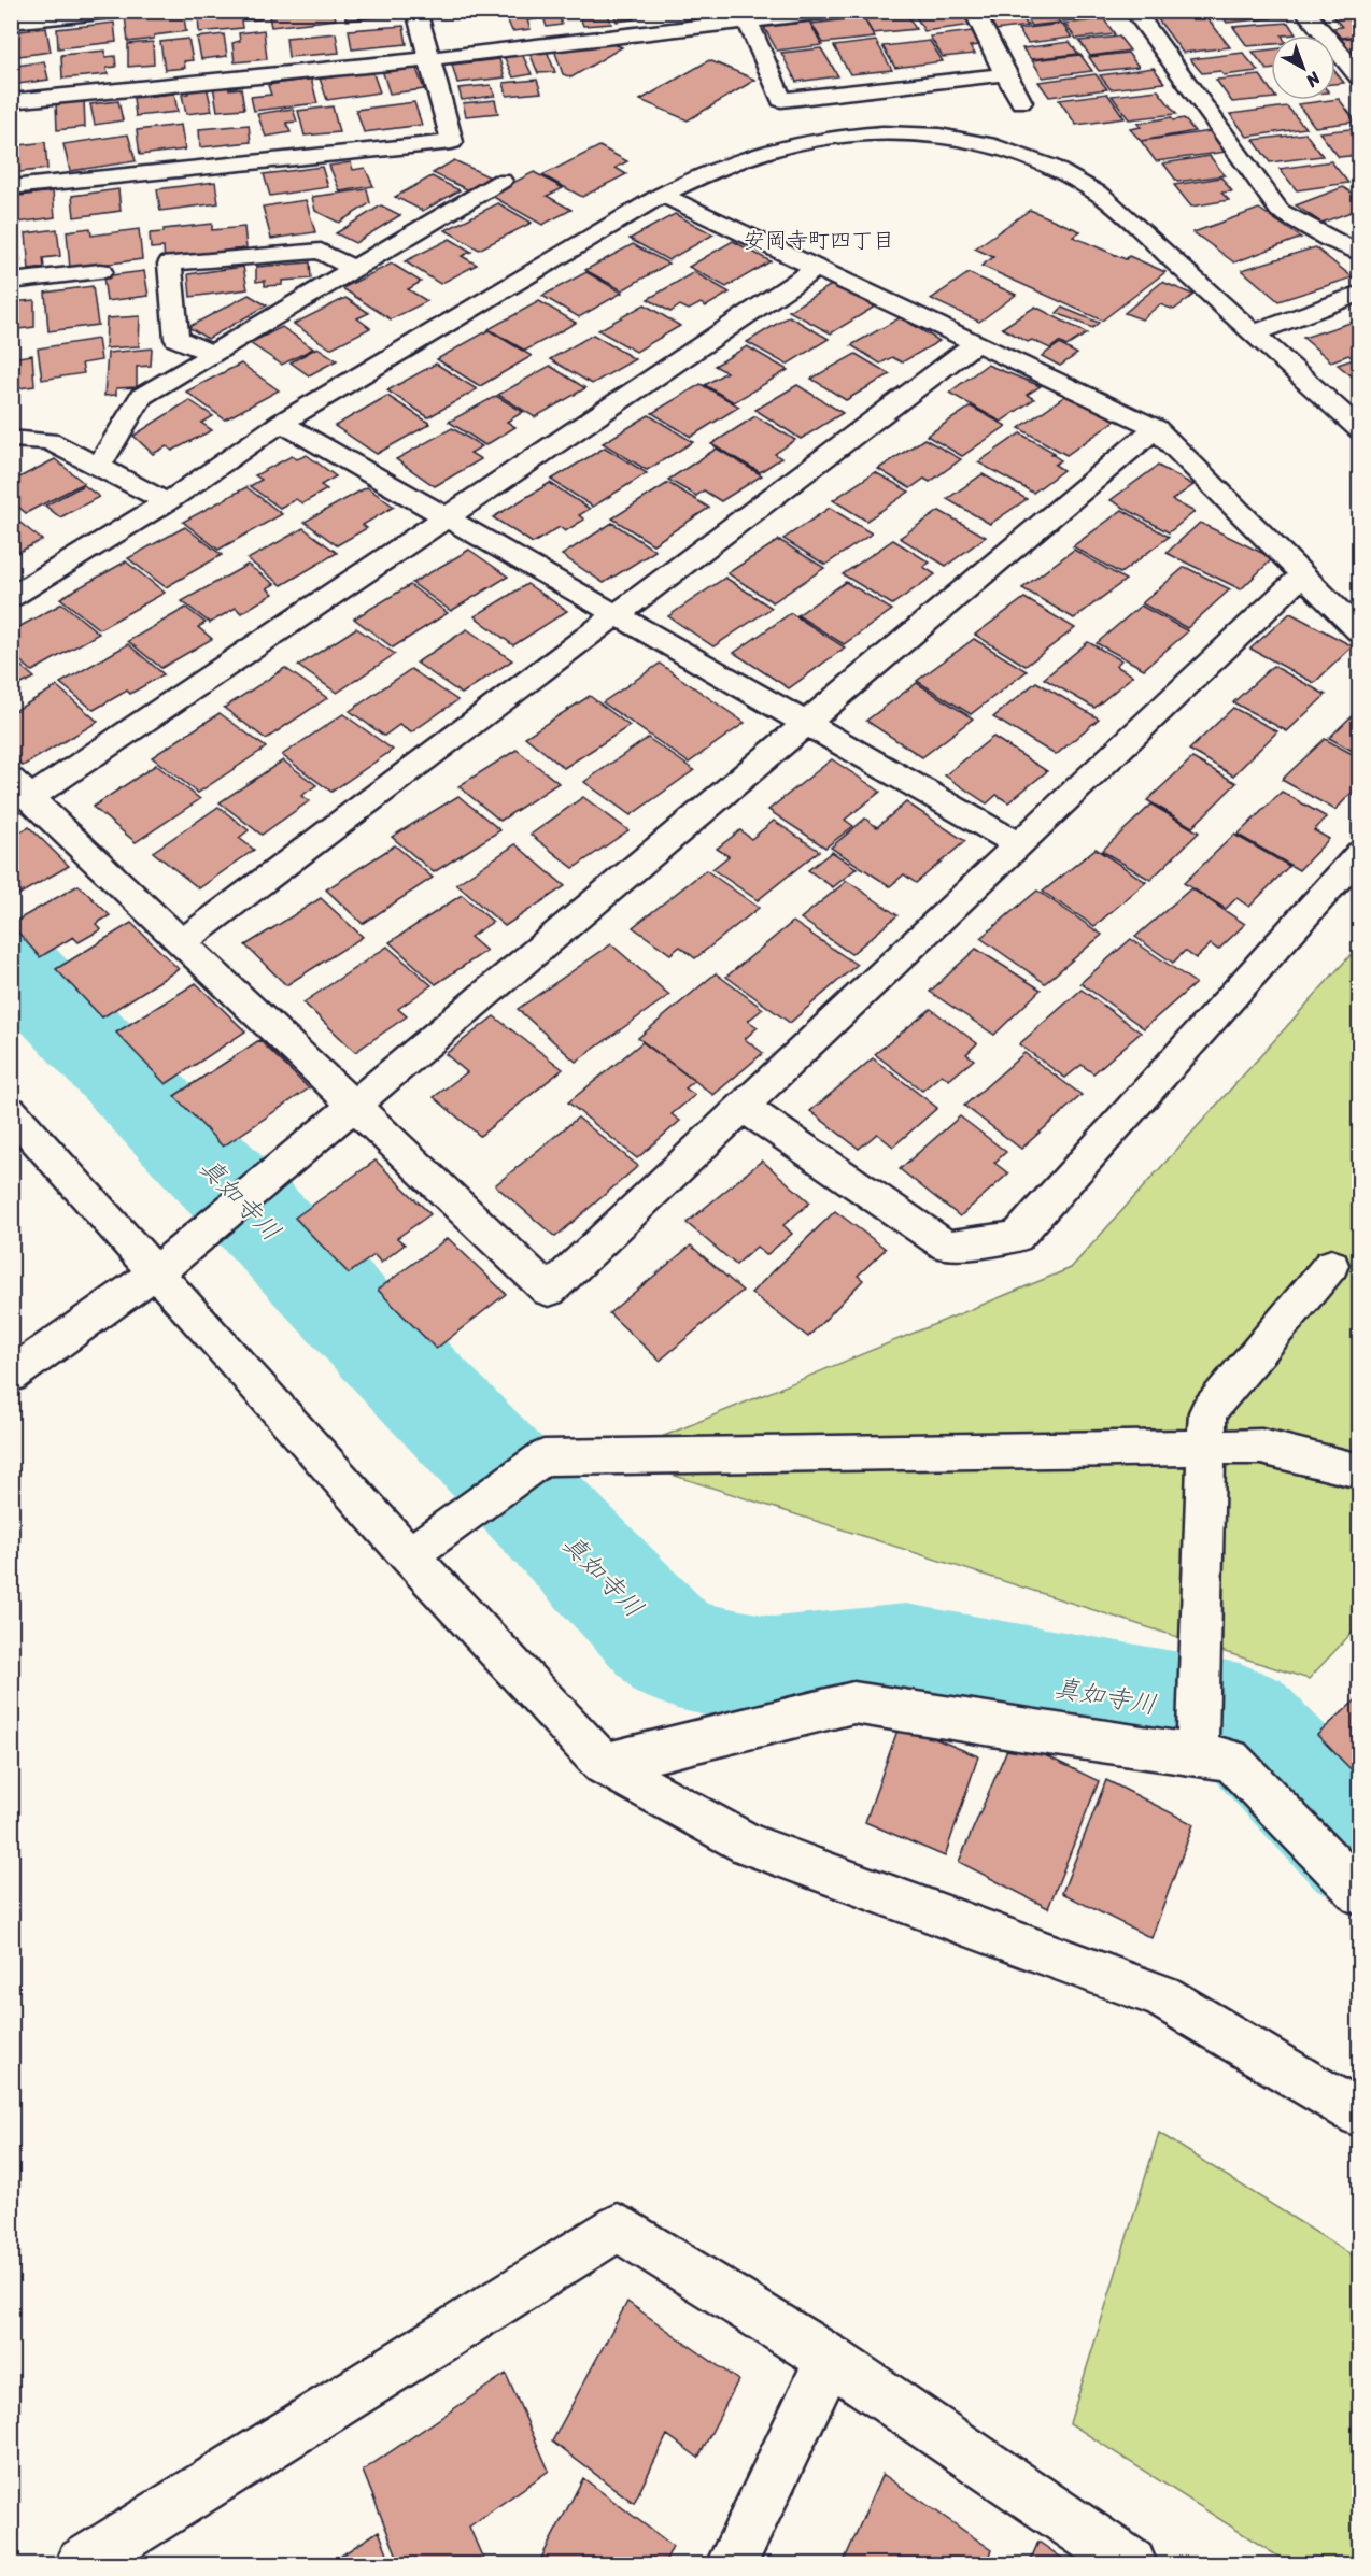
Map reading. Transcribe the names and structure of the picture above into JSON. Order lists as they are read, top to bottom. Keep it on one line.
{"districts":["安岡寺町四丁目"],"water":["真如寺川"],"north":"bottom right"}
